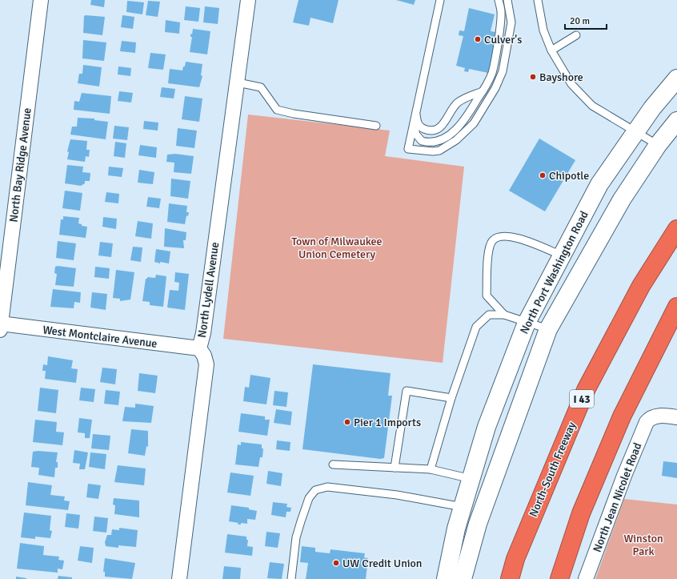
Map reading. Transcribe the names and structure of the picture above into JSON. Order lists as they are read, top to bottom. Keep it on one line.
{"streets":{"highway":["I 43","North-South Freeway"],"main road":["North Port Washington Road"],"street":["North Bay Ridge Avenue","North Lydell Avenue","West Montclaire Avenue","North Jean Nicolet Road"]},"crossings":[["North Bay Ridge Avenue","West Montclaire Avenue"],["North Lydell Avenue","West Montclaire Avenue"]],"parks":["Town of Milwaukee Union Cemetery","Winston Park"],"places":["Culver's","Bayshore","Chipotle","Pier 1 Imports","UW Credit Union"],"scale_bar":"20 m"}
